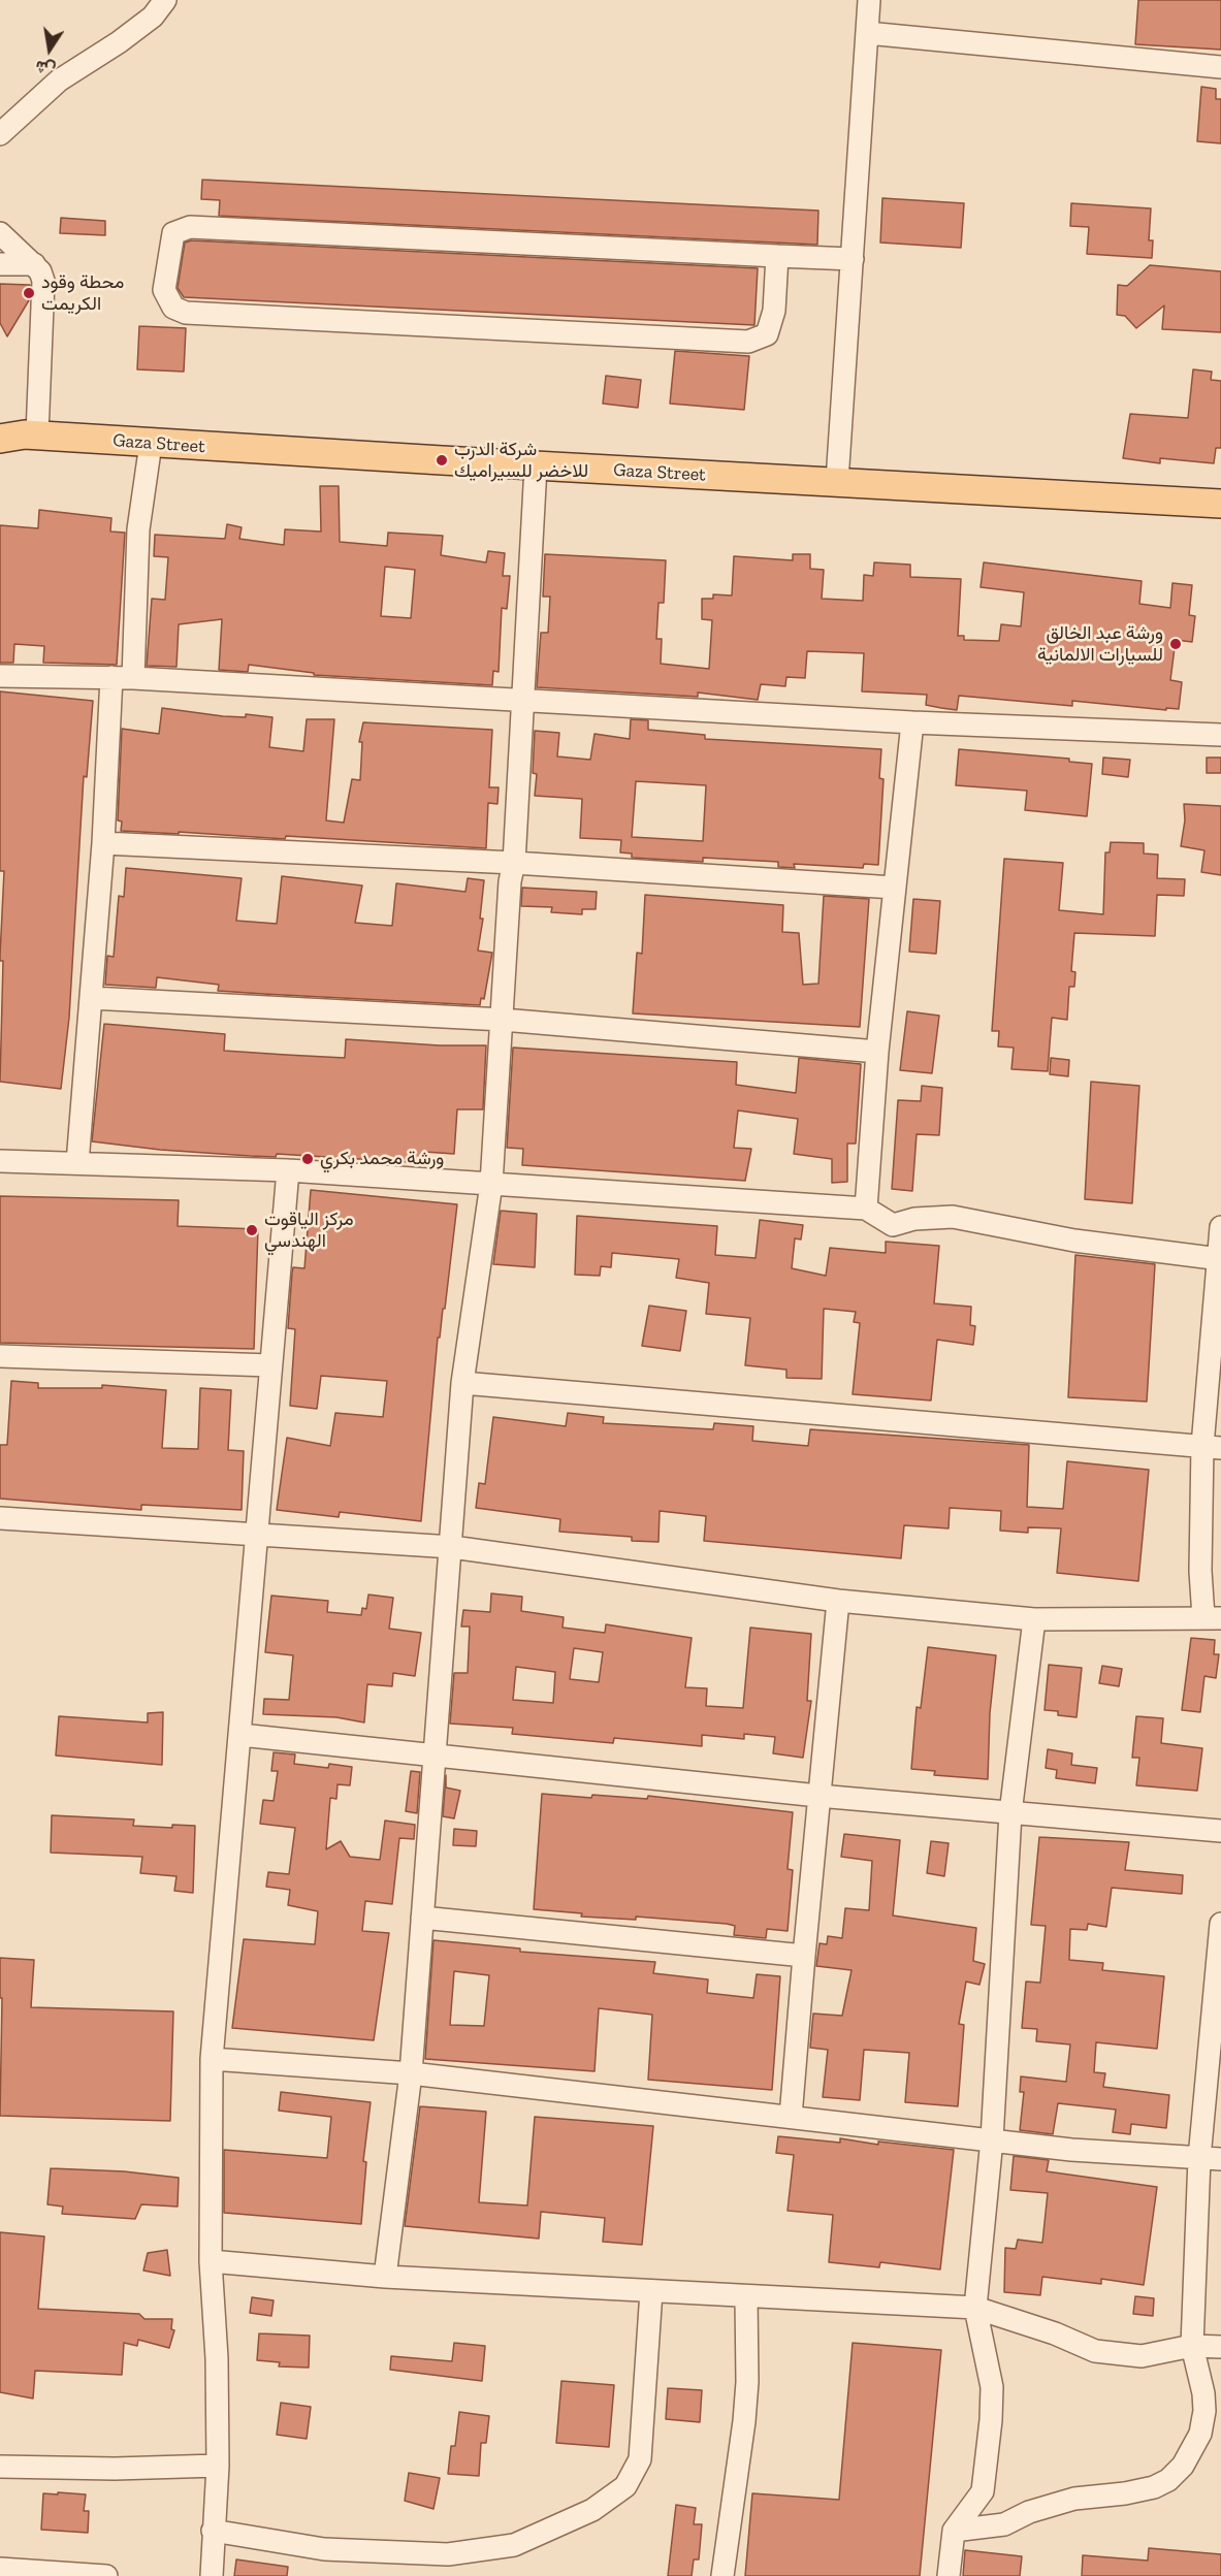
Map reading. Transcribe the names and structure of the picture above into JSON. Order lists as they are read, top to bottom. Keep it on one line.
{"streets":{"main road":["Gaza Street"]},"places":["محطة وقود الكريمت","شركة الدرب للاخضر للسيراميك","ورشة عبد الخالق للسيارات الالمانية","ورشة محمد بكري","مركز الياقوت الهندسي"],"north":"bottom"}
